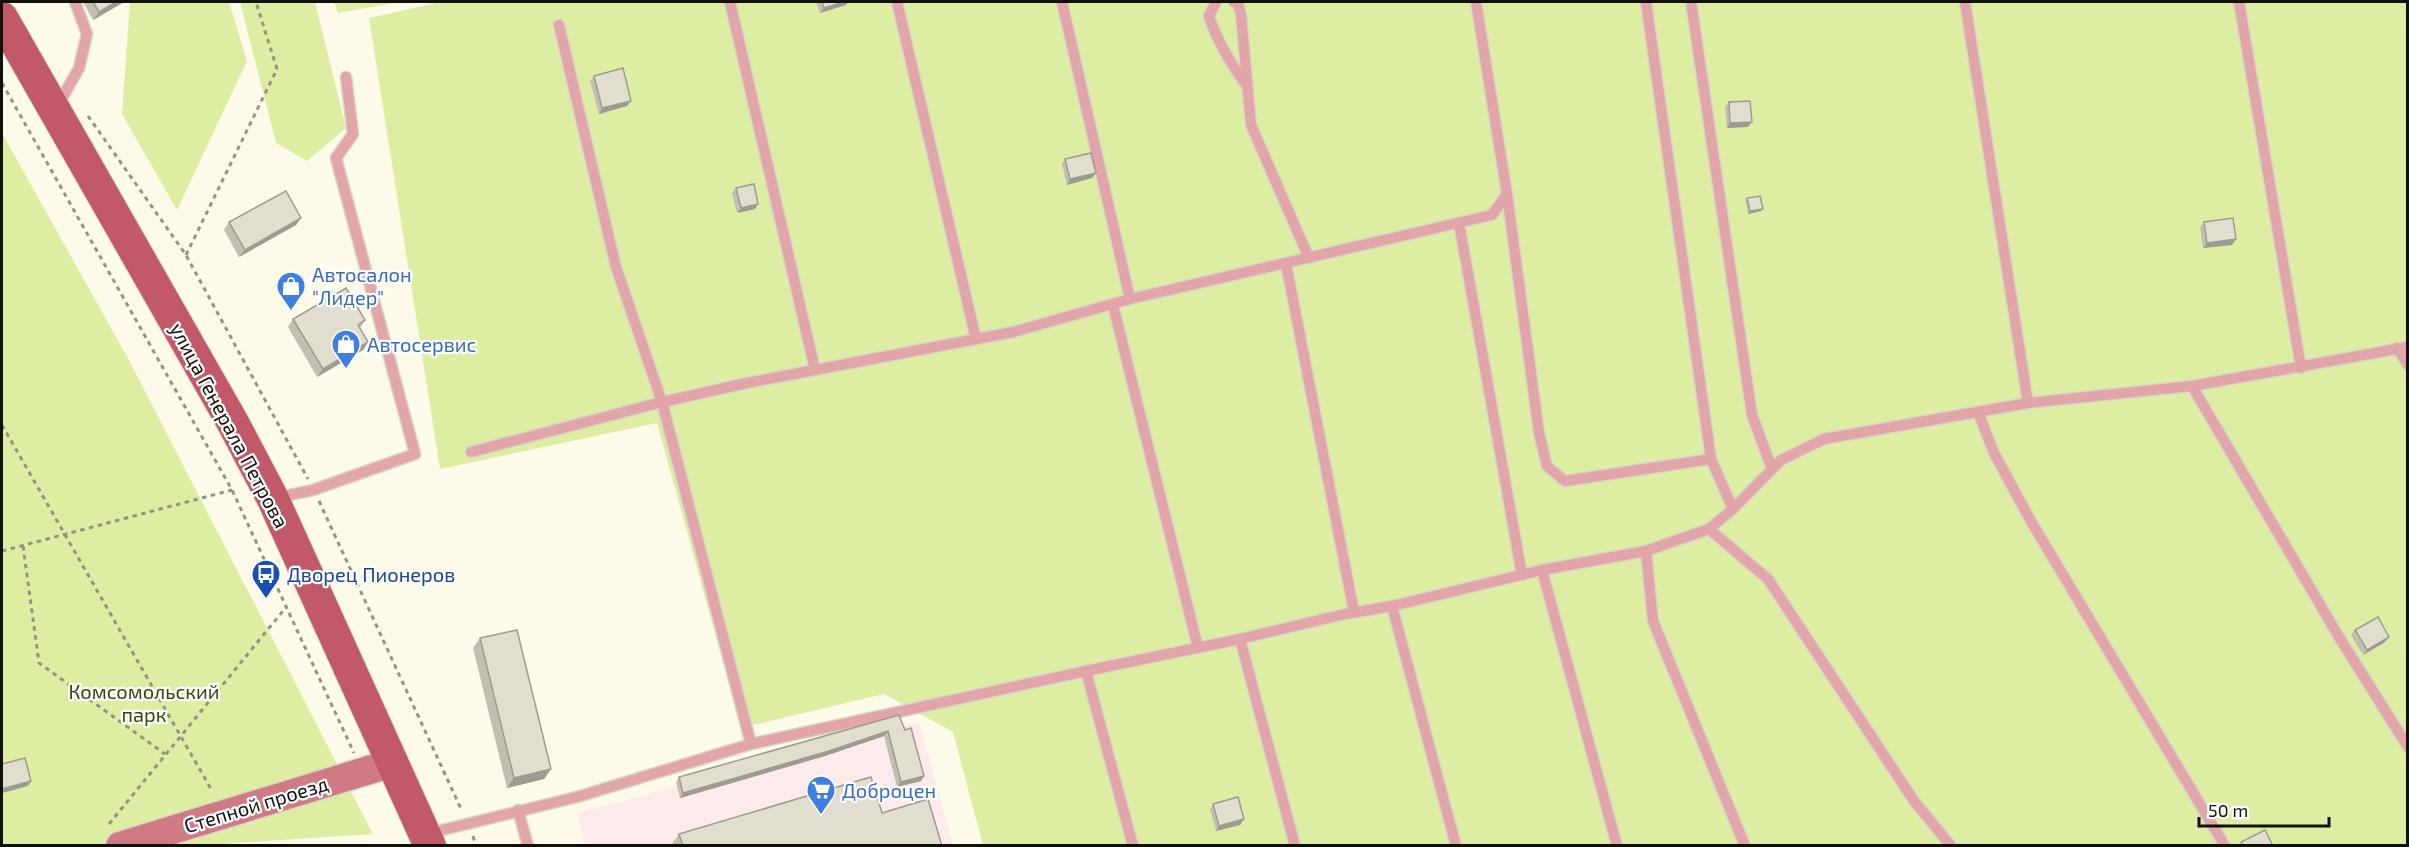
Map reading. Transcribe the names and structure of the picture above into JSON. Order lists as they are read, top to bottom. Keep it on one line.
{"streets":{"main road":["улица Генерала Петрова","Степной проезд"]},"crossings":[["улица Генерала Петрова","Степной проезд"]],"parks":["Комсомольский парк"],"places":{"shop":["Автосалон \"Лидер\"","Автосервис"],"bus stop":["Дворец Пионеров"],"supermarket":["Доброцен"]},"scale_bar":"50 m"}
